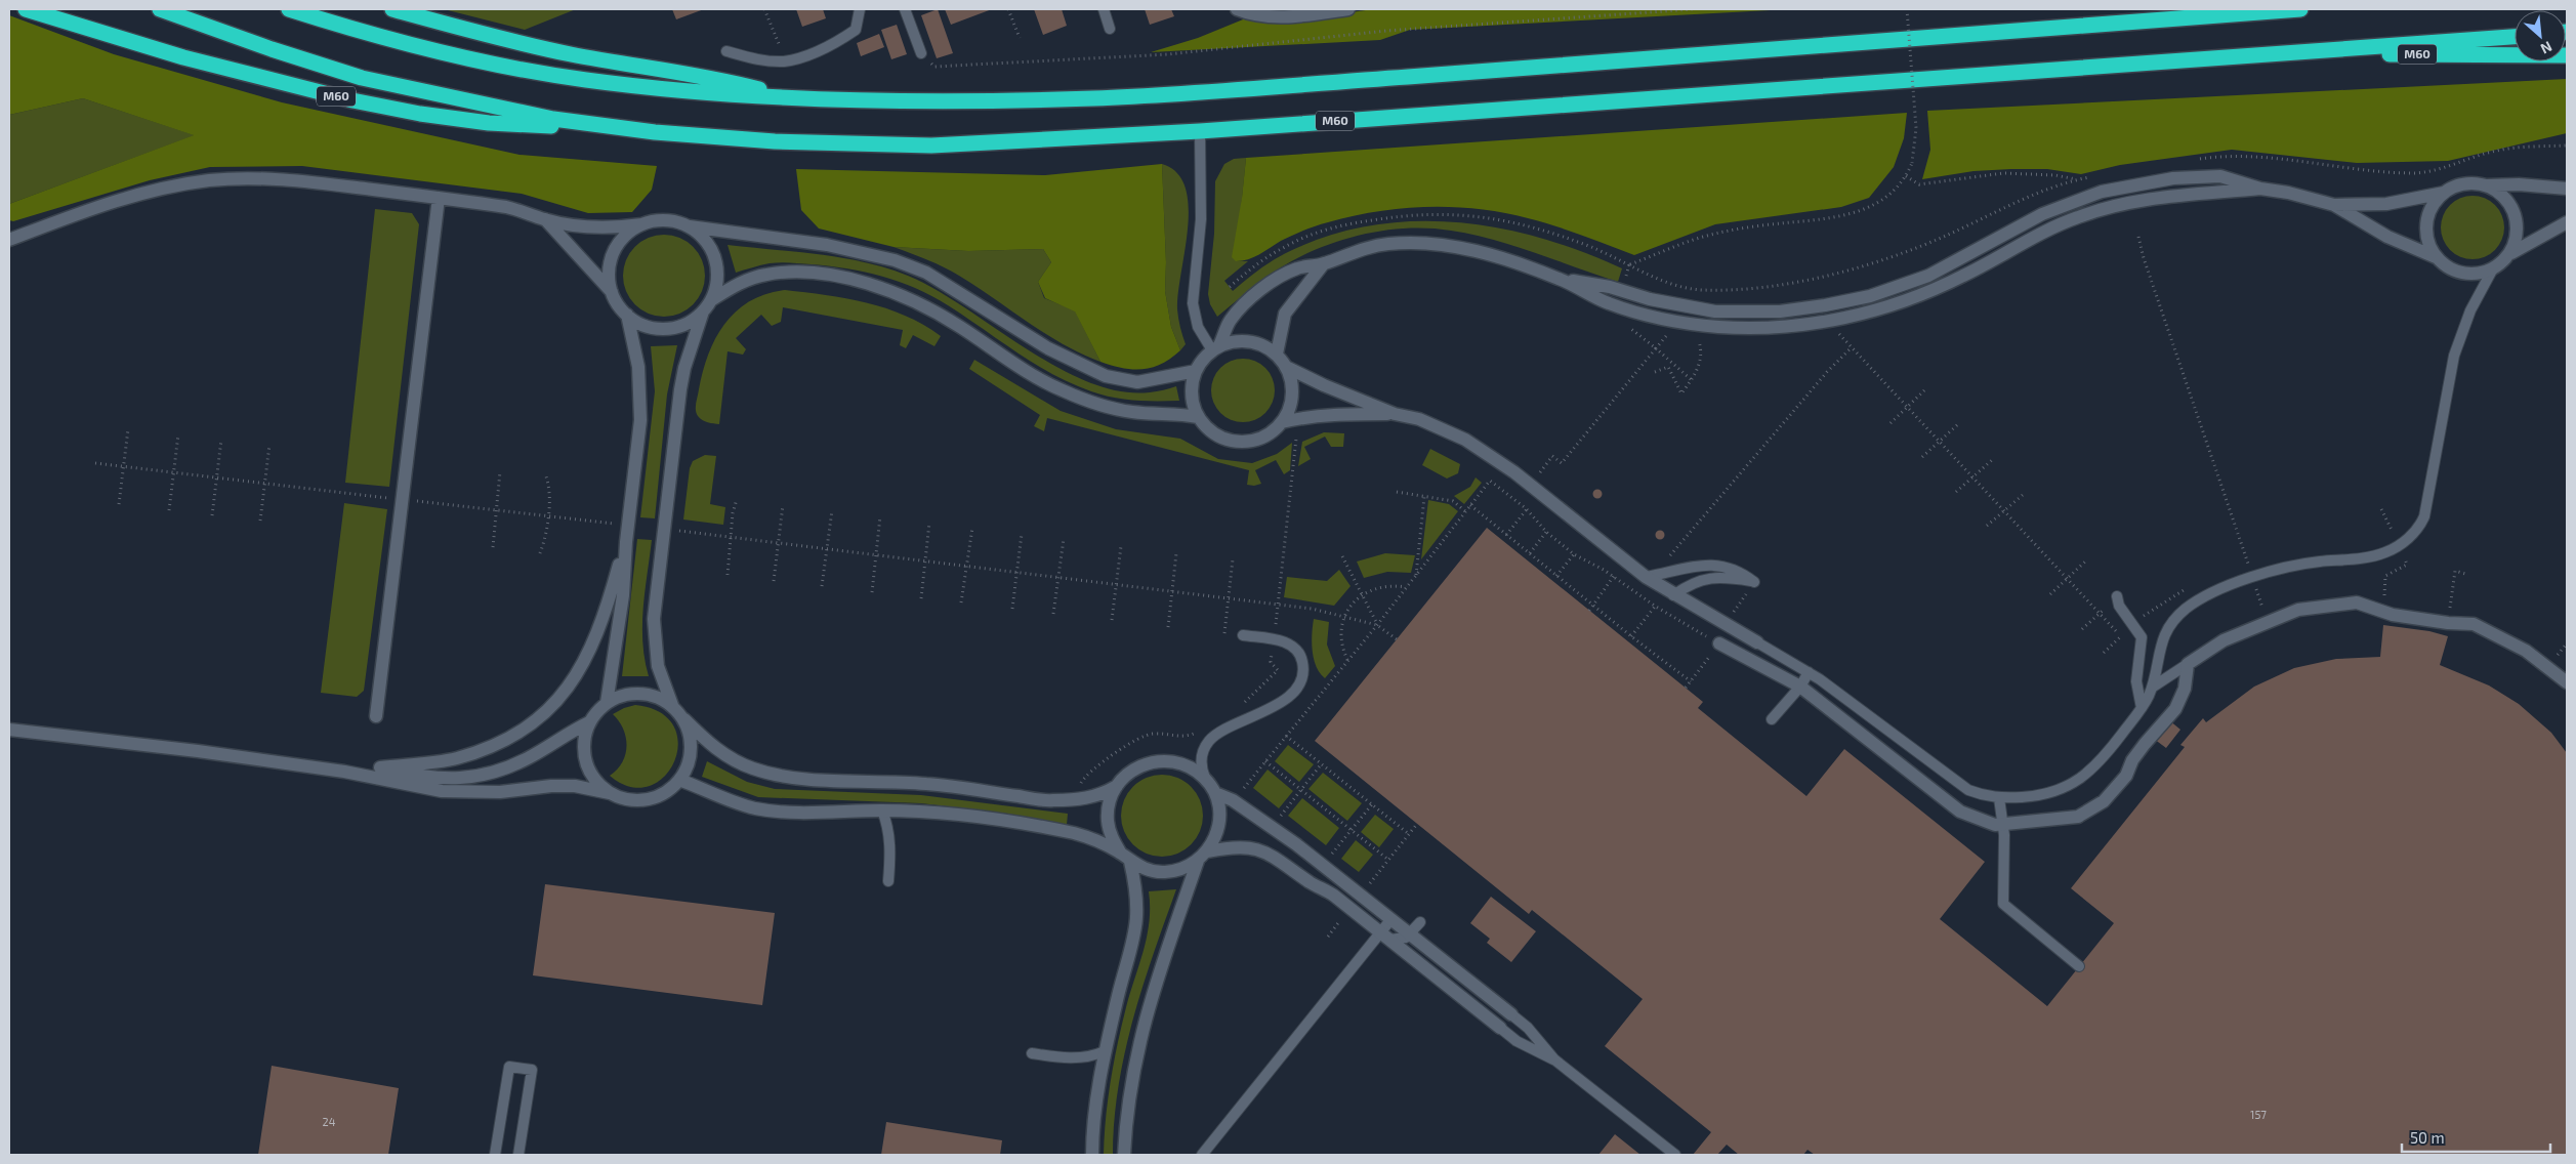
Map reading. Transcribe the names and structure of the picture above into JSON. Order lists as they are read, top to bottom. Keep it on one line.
{"streets":{"highway":["M60"]},"house_numbers":["157","24"],"scale_bar":"50 m","north":"bottom right"}
